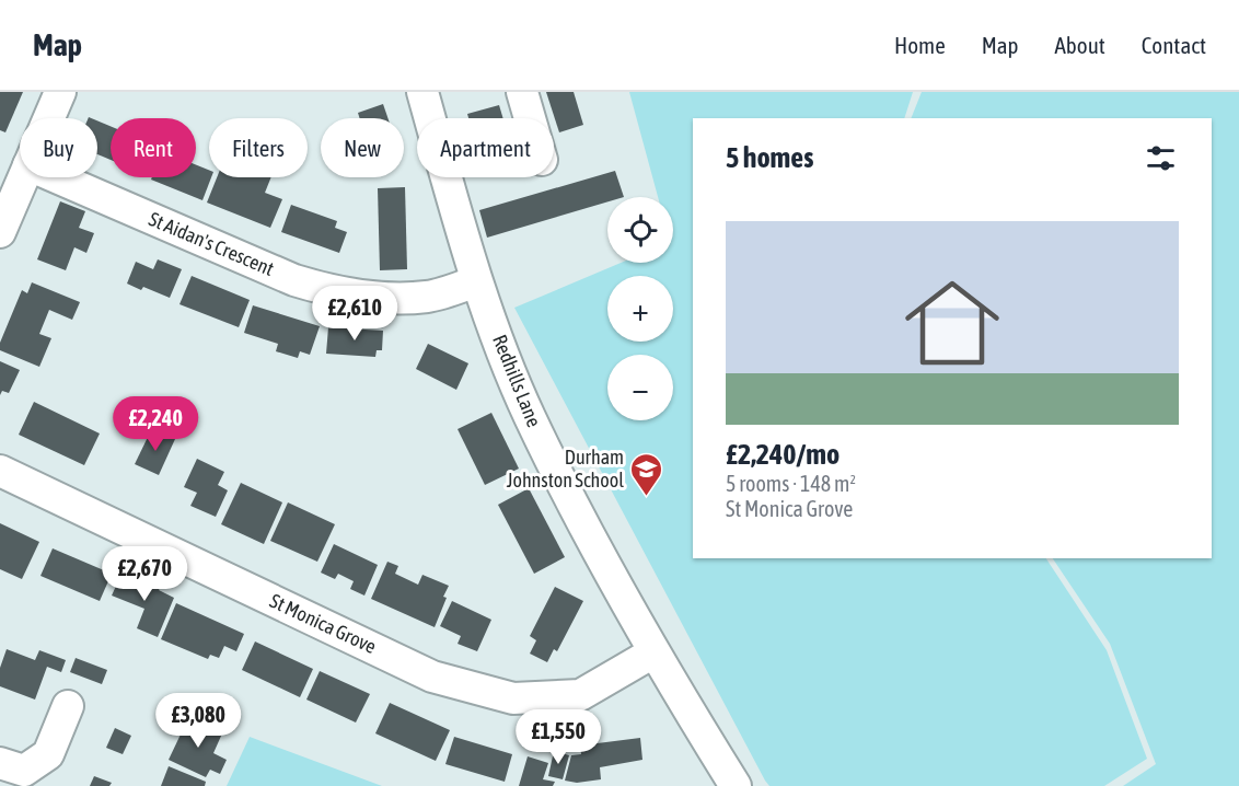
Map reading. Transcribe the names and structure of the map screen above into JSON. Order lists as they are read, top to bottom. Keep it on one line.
{"streets":{"street":["St Aidan's Crescent","Redhills Lane","St Monica Grove"]},"crossings":[["St Aidan's Crescent","Redhills Lane"],["Redhills Lane","St Monica Grove"]],"places":{"school or university":["Durham Johnston School"]},"page":{"header":"Map","nav":["Home","Map","About","Contact"],"chip":["Buy","Rent","Filters","New","Apartment"],"heading":"5 homes","map_buttons":["+","−"],"list":[{"name":"£2,240/mo","note":"5 rooms · 148 m² · St Monica Grove"}],"price":["£2,610","£2,240","£2,670","£3,080","£1,550"]}}
